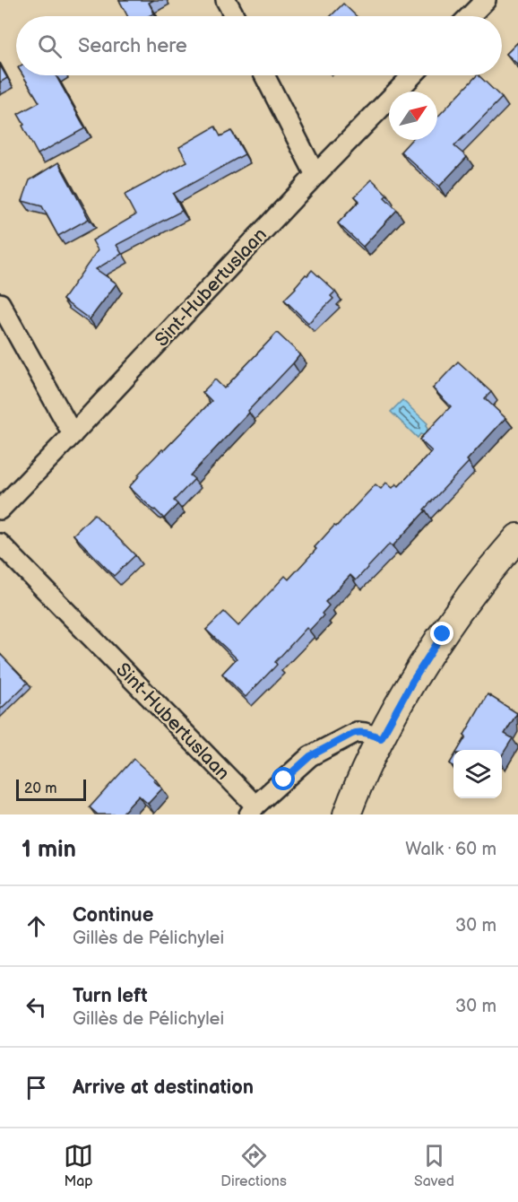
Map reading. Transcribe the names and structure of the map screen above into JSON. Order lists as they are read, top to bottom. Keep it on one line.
{"streets":{"street":["Sint-Hubertuslaan"]},"scale_bar":"20 m","north":"top right","page":{"search":"Search here","scale":"20 m","heading":["1 min","Walk · 60 m"],"list":[["Continue","Gillès de Pélichylei","30 m"],["Turn left","Gillès de Pélichylei","30 m"],"Arrive at destination"],"nav":["Map","Directions","Saved"]}}
